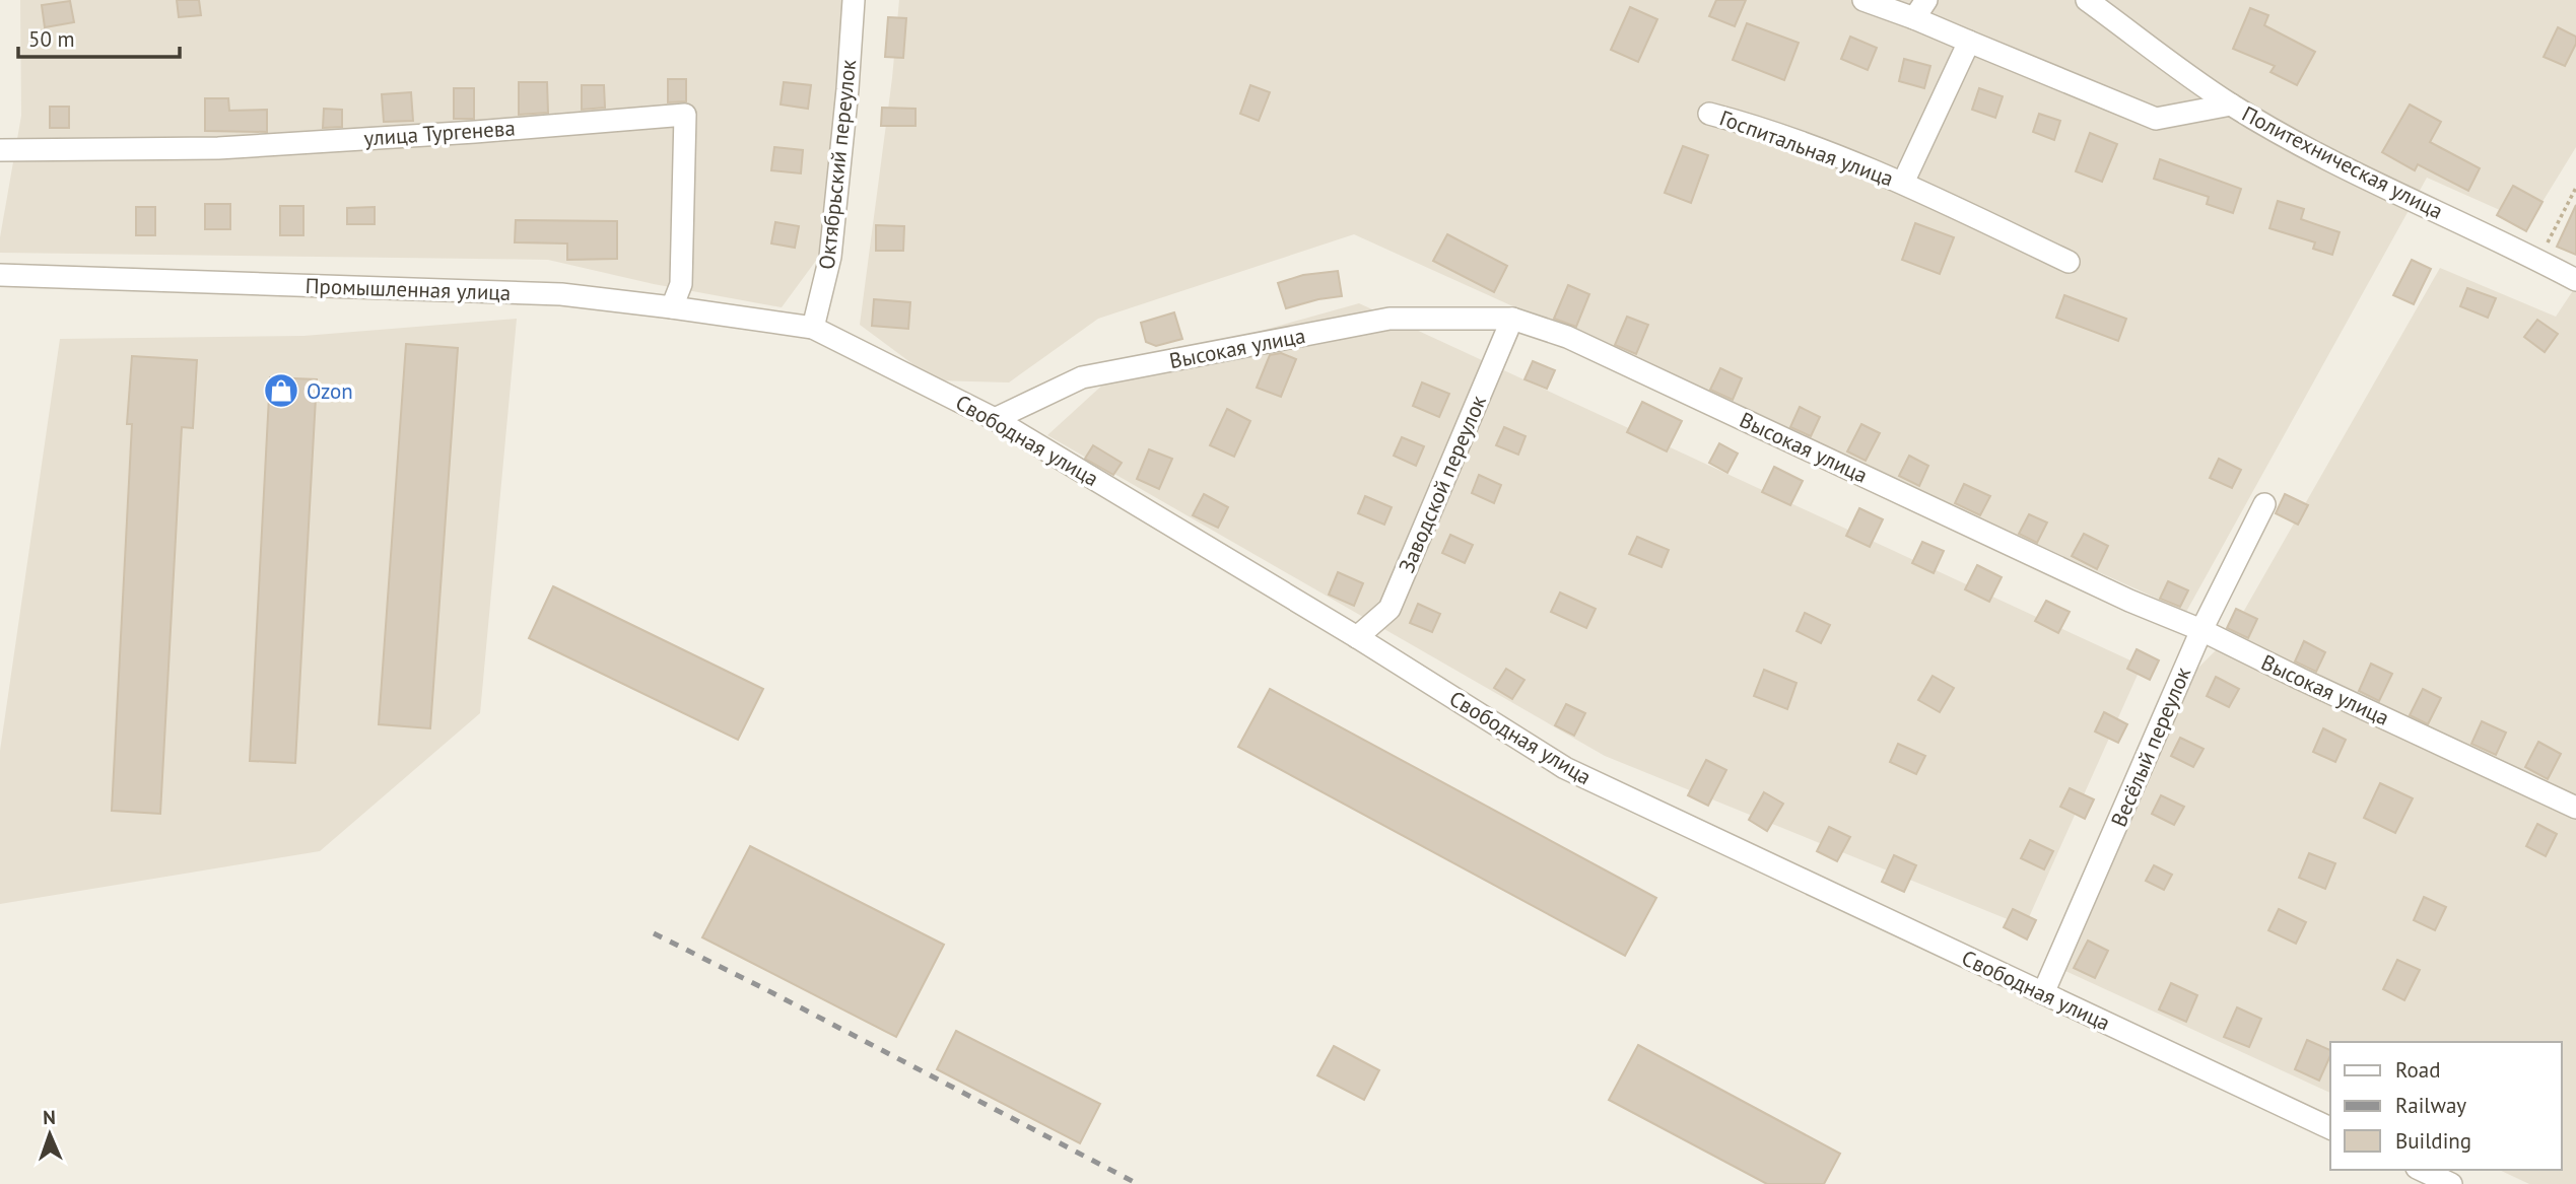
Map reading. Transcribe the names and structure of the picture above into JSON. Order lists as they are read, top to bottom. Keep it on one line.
{"streets":{"street":["улица Тургенева","Госпитальная улица","Политехническая улица","Октябрьский переулок","Промышленная улица","Высокая улица","Свободная улица","Заводской переулок","Весёлый переулок"]},"crossings":[["улица Тургенева","Промышленная улица"],["Октябрьский переулок","Промышленная улица"],["Октябрьский переулок","Свободная улица"],["Промышленная улица","Свободная улица"],["Высокая улица","Свободная улица"],["Высокая улица","Заводской переулок"],["Высокая улица","Весёлый переулок"],["Свободная улица","Заводской переулок"],["Свободная улица","Весёлый переулок"]],"places":{"shop":["Ozon"]},"legend":["Road","Railway","Building"],"scale_bar":"50 m","north":"top"}
